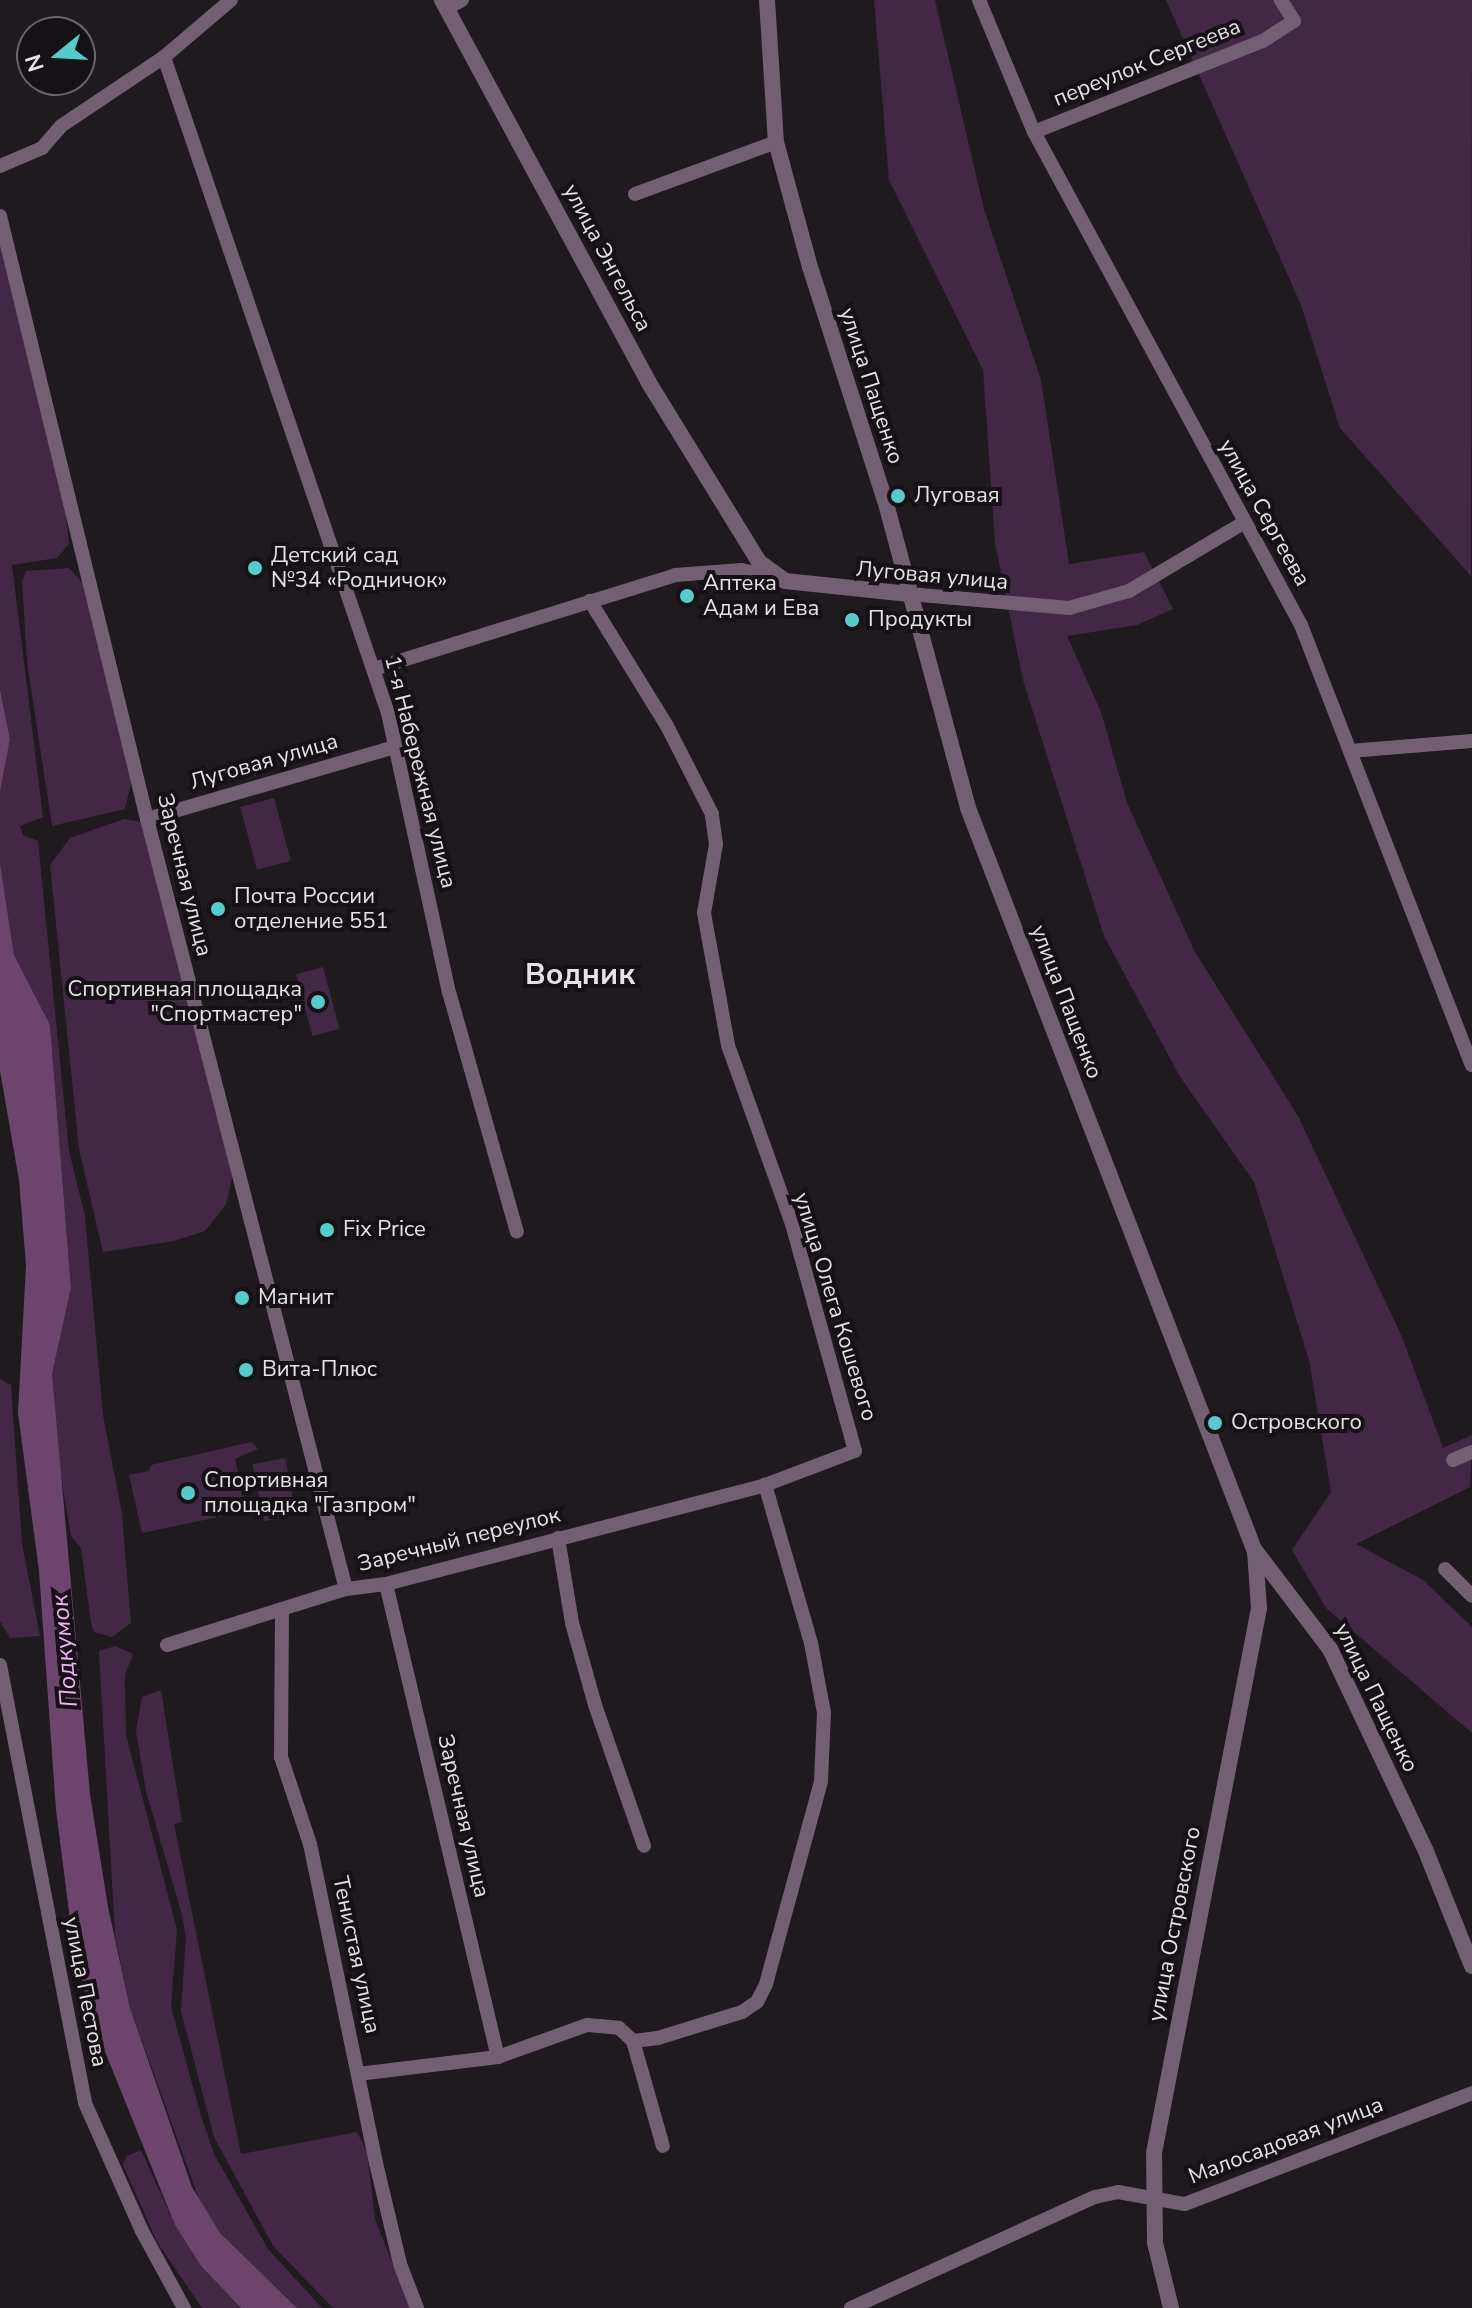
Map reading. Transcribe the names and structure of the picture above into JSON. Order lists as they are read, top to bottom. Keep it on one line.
{"streets":{"street":["переулок Сергеева","улица Энгельса","улица Пащенко","улица Сергеева","Луговая улица","1-я Набережная улица","Заречная улица","улица Олега Кошевого","Заречный переулок","улица Островского","Тенистая улица","улица Пестова","Малосадовая улица"]},"crossings":[["переулок Сергеева","улица Сергеева"],["улица Энгельса","Луговая улица"],["улица Пащенко","Луговая улица"],["улица Пащенко","улица Островского"],["улица Сергеева","Луговая улица"],["Луговая улица","1-я Набережная улица"],["Луговая улица","Заречная улица"],["Луговая улица","улица Олега Кошевого"],["Заречная улица","Заречный переулок"],["улица Олега Кошевого","Заречный переулок"],["Заречный переулок","Тенистая улица"],["улица Островского","Малосадовая улица"]],"districts":["Водник"],"water":["Подкумок"],"places":["Луговая","Детский сад №34 «Родничок»","Аптека Адам и Ева","Продукты","Почта России отделение 551","Спортивная площадка \"Спортмастер\"","Fix Price","Магнит","Вита-Плюс","Островского","Спортивная площадка \"Газпром\""],"north":"left"}
